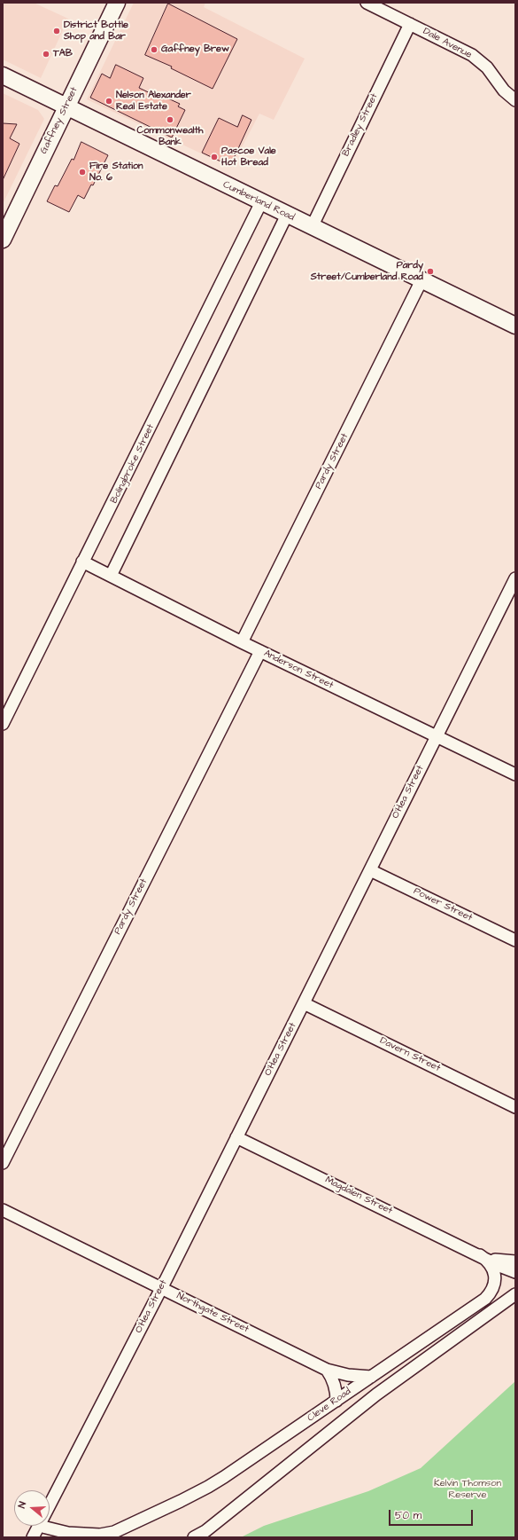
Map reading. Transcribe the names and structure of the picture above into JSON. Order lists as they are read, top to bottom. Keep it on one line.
{"streets":{"main road":["Gaffney Street","Cumberland Road"],"street":["Dale Avenue","Bradley Street","Pardy Street","Bolingbroke Street","Anderson Street","O'Hea Street","Power Street","Davern Street","Magdalen Street","Northgate Street","Cleve Road"]},"crossings":[["Dale Avenue","Bradley Street"],["Gaffney Street","Cumberland Road"],["Bradley Street","Cumberland Road"],["Cumberland Road","Pardy Street"],["Cumberland Road","Bolingbroke Street"],["Pardy Street","Anderson Street"],["Bolingbroke Street","Anderson Street"],["Anderson Street","O'Hea Street"],["O'Hea Street","Power Street"],["O'Hea Street","Davern Street"],["O'Hea Street","Magdalen Street"],["O'Hea Street","Northgate Street"],["Magdalen Street","Cleve Road"],["Northgate Street","Cleve Road"]],"parks":["Kelvin Thomson Reserve"],"places":["District Bottle Shop and Bar","Gaffney Brew","TAB","Nelson Alexander Real Estate","Commonwealth Bank","Pascoe Vale Hot Bread","Fire Station No. 6","Pardy Street/Cumberland Road"],"scale_bar":"50 m","north":"left"}
